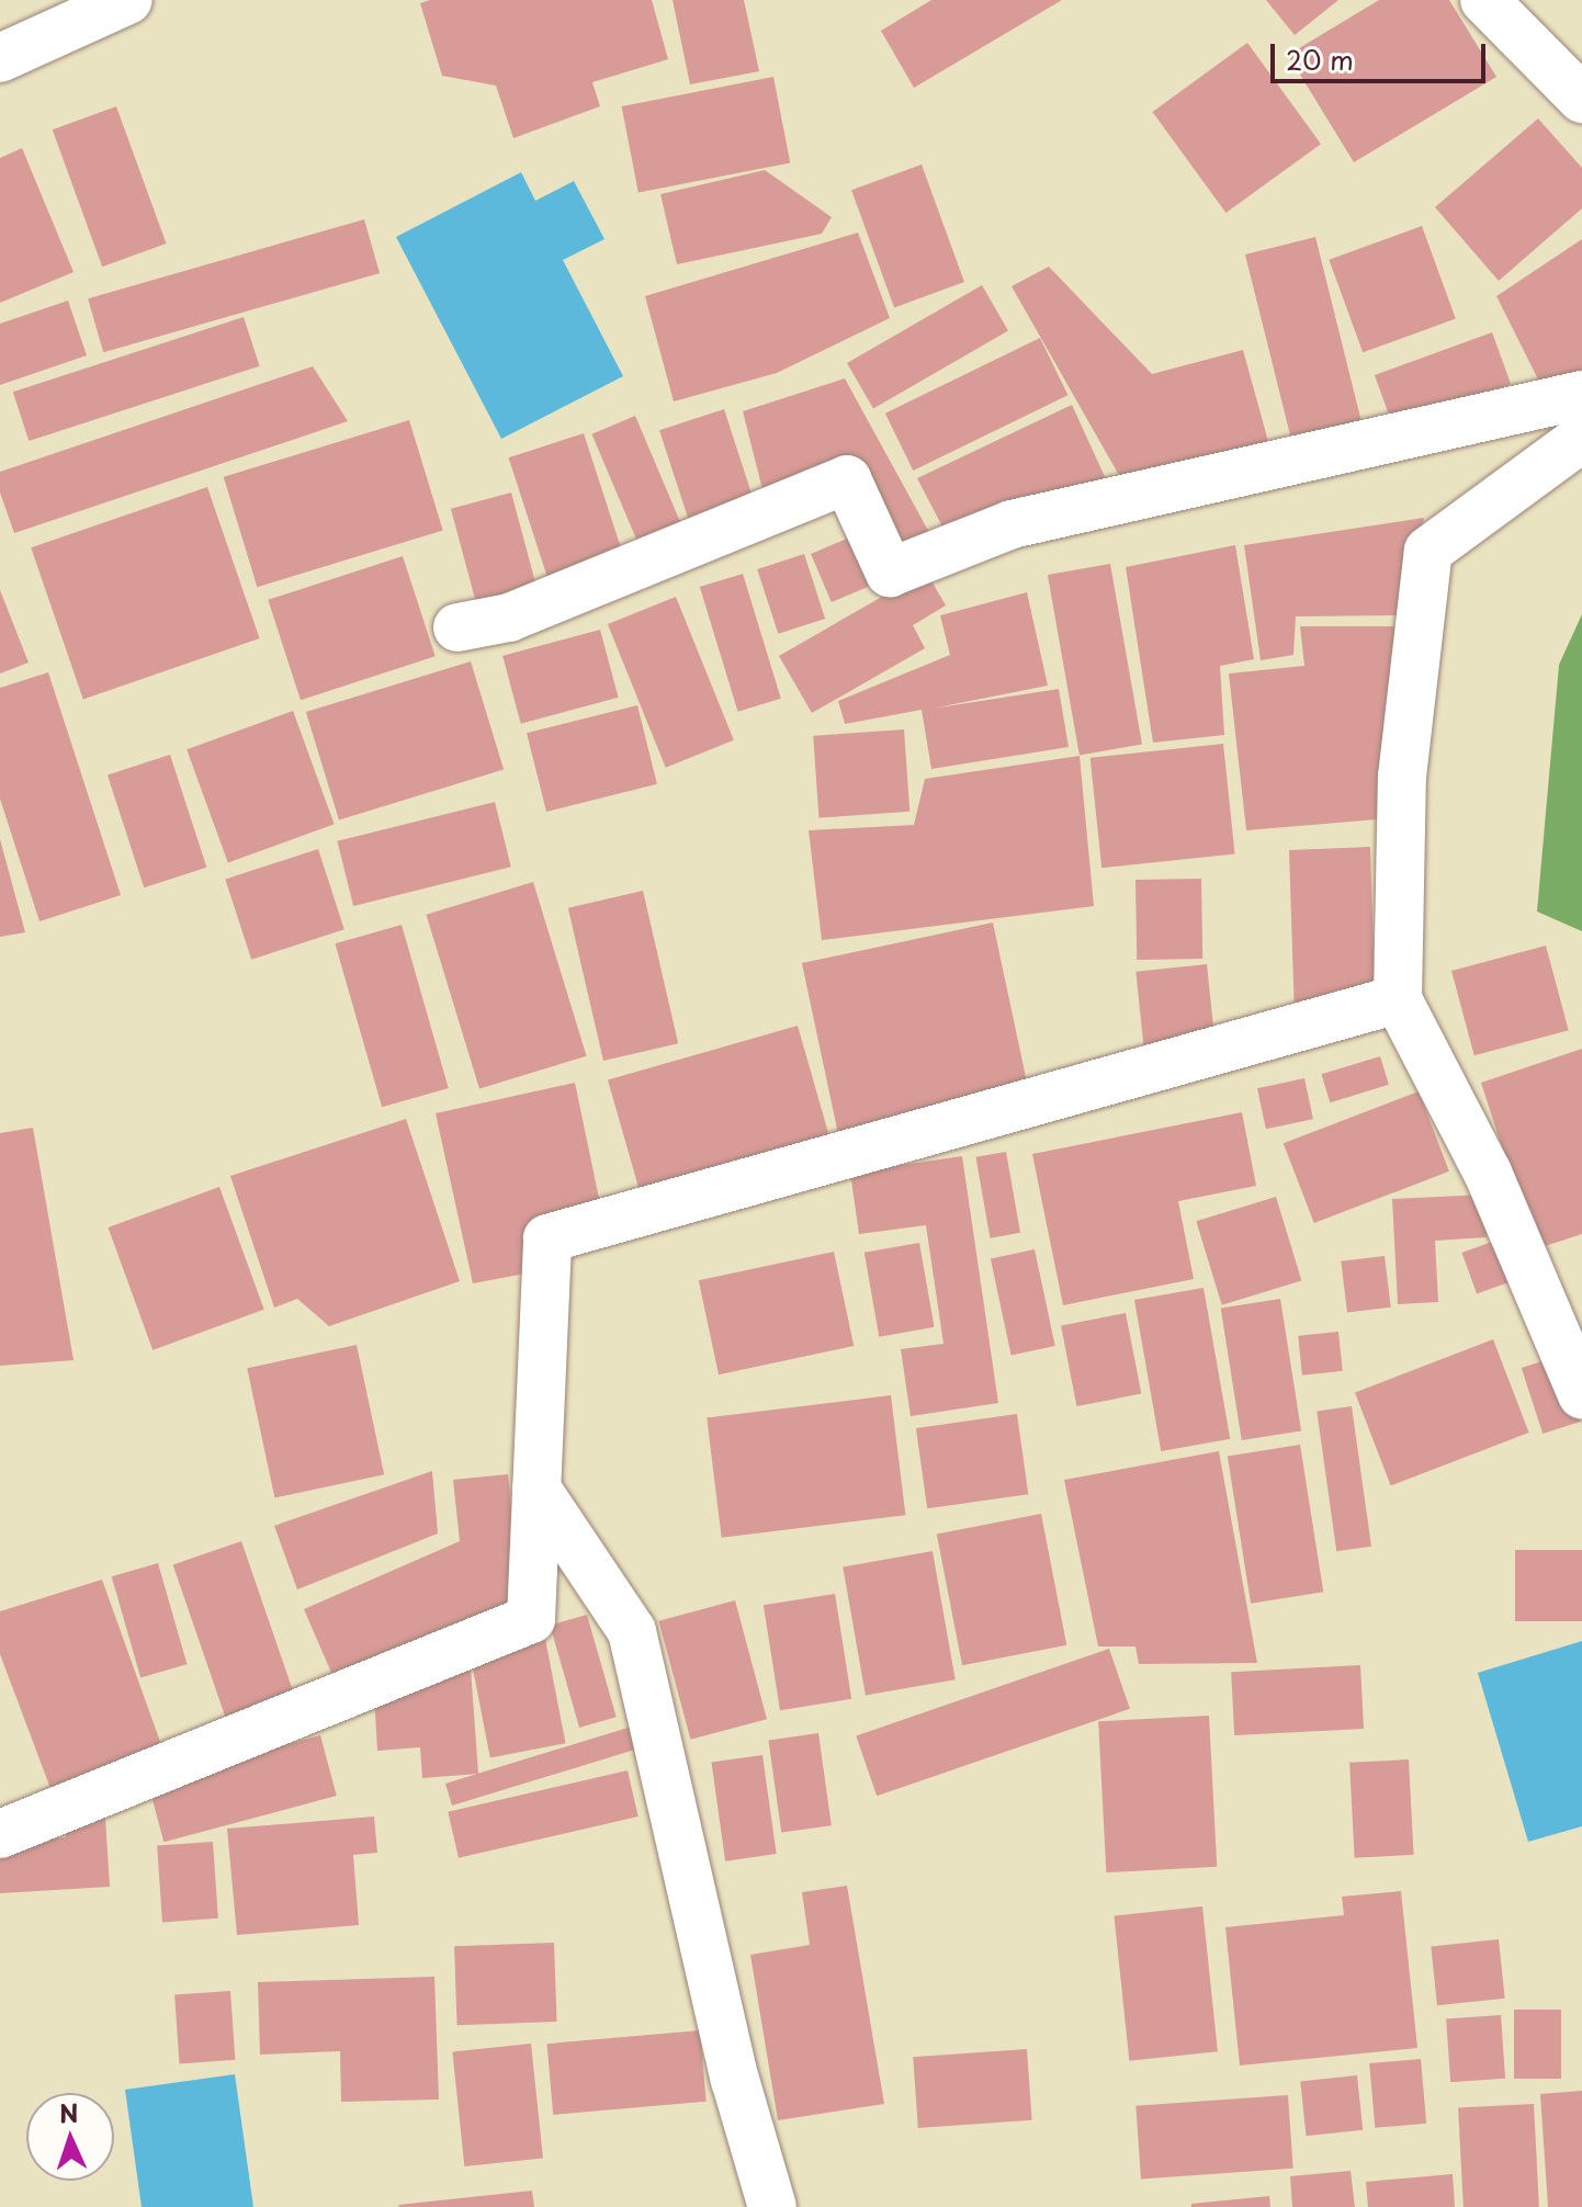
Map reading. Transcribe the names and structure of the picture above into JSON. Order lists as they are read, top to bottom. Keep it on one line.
{"scale_bar":"20 m","north":"top"}
